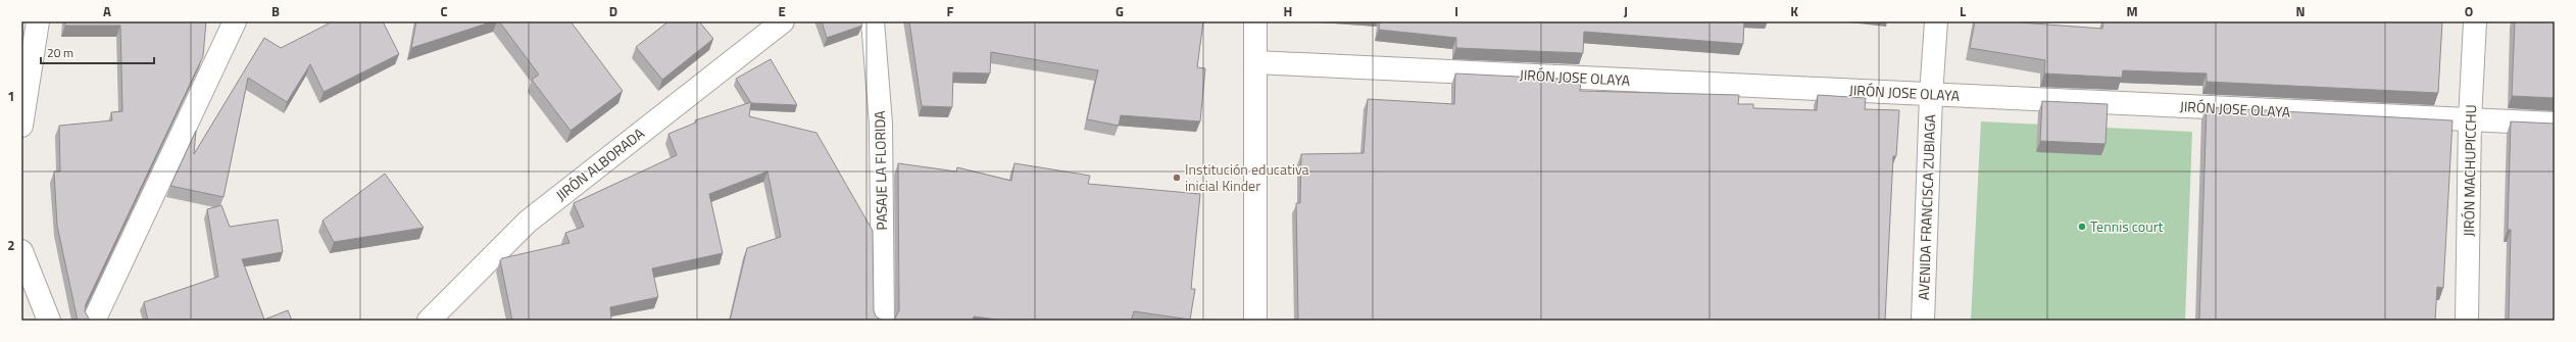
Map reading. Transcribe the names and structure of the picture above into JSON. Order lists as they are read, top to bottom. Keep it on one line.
{"streets":{"street":["JIRÓN JOSE OLAYA","JIRÓN ALBORADA","PASAJE LA FLORIDA","JIRÓN MACHUPICCHU","AVENIDA FRANCISCA ZUBIAGA"]},"crossings":[["JIRÓN JOSE OLAYA","JIRÓN MACHUPICCHU"],["JIRÓN JOSE OLAYA","AVENIDA FRANCISCA ZUBIAGA"]],"places":["Institución educativa inicial Kinder","Tennis court"],"scale_bar":"20 m","grid":{"columns":["A","B","C","D","E","F","G","H","I","J","K","L","M","N","O"],"rows":["1","2"]}}
